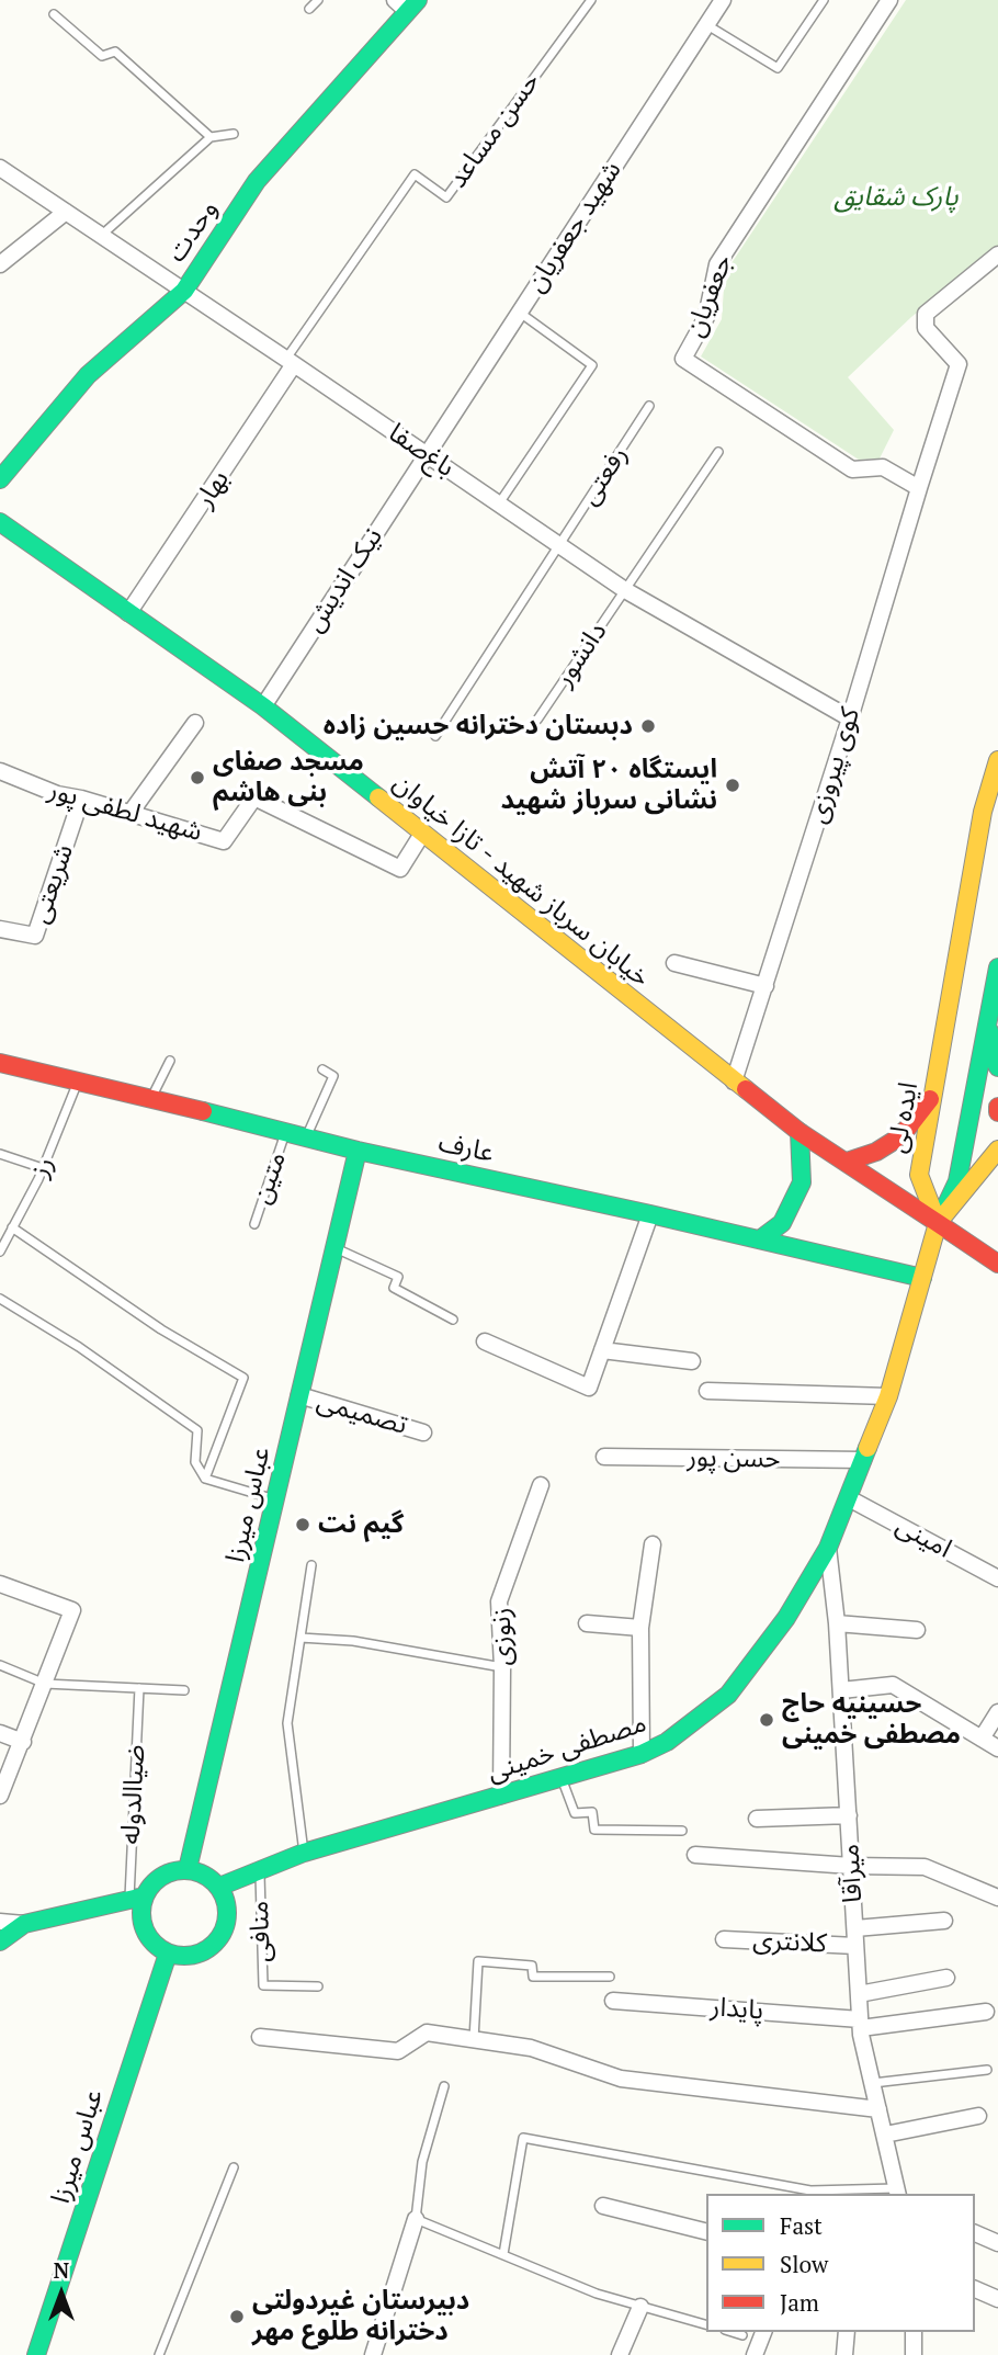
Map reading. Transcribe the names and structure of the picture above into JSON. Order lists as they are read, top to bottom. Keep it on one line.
{"streets":{"main road":["وحدت","خیابان سرباز شهید - تازا خیاوان","ایده لى","عارف","عباس میرزا","مصطفی خمینی"],"street":["شهید جعفریان","جعفریان","باغ‌صفا","بهار","نیک اندیش","کوی پیروزی","شهید لطفی پور","شریعتی","تصمیمی","حسن پور","امینی","زنوزی","میرآقا","کلانتری","پایدار"],"lane":["حسن مساعد","رفعتی","دانشور","رز","متین","ضیاالدوله","منافی"]},"crossings":[["حسن مساعد","باغ‌صفا"],["حسن مساعد","بهار"],["شهید جعفریان","باغ‌صفا"],["شهید جعفریان","نیک اندیش"],["وحدت","باغ‌صفا"],["جعفریان","کوی پیروزی"],["باغ‌صفا","رفعتی"],["باغ‌صفا","بهار"],["باغ‌صفا","نیک اندیش"],["باغ‌صفا","دانشور"],["باغ‌صفا","کوی پیروزی"],["بهار","خیابان سرباز شهید - تازا خیاوان"],["نیک اندیش","خیابان سرباز شهید - تازا خیاوان"],["کوی پیروزی","خیابان سرباز شهید - تازا خیاوان"],["شهید لطفی پور","خیابان سرباز شهید - تازا خیاوان"],["شهید لطفی پور","شریعتی"],["خیابان سرباز شهید - تازا خیاوان","ایده لى"],["خیابان سرباز شهید - تازا خیاوان","مصطفی خمینی"],["ایده لى","مصطفی خمینی"],["عارف","رز"],["عارف","متین"],["عارف","عباس میرزا"],["عارف","مصطفی خمینی"],["تصمیمی","عباس میرزا"],["حسن پور","مصطفی خمینی"],["عباس میرزا","مصطفی خمینی"],["عباس میرزا","ضیاالدوله"],["امینی","مصطفی خمینی"],["زنوزی","مصطفی خمینی"],["مصطفی خمینی","ضیاالدوله"],["مصطفی خمینی","میرآقا"],["مصطفی خمینی","منافی"],["میرآقا","کلانتری"],["میرآقا","پایدار"]],"parks":["پارک شقایق"],"places":["دبستان دخترانه حسین زاده","مسجد صفای بنی هاشم","ایستگاه ۲۰ آتش نشانی سرباز شهید","گیم نت","حسینیه حاج مصطفی خمینی","دبیرستان غیردولتی دخترانه طلوع مهر"],"legend":["Fast","Slow","Jam"],"north":"top"}
